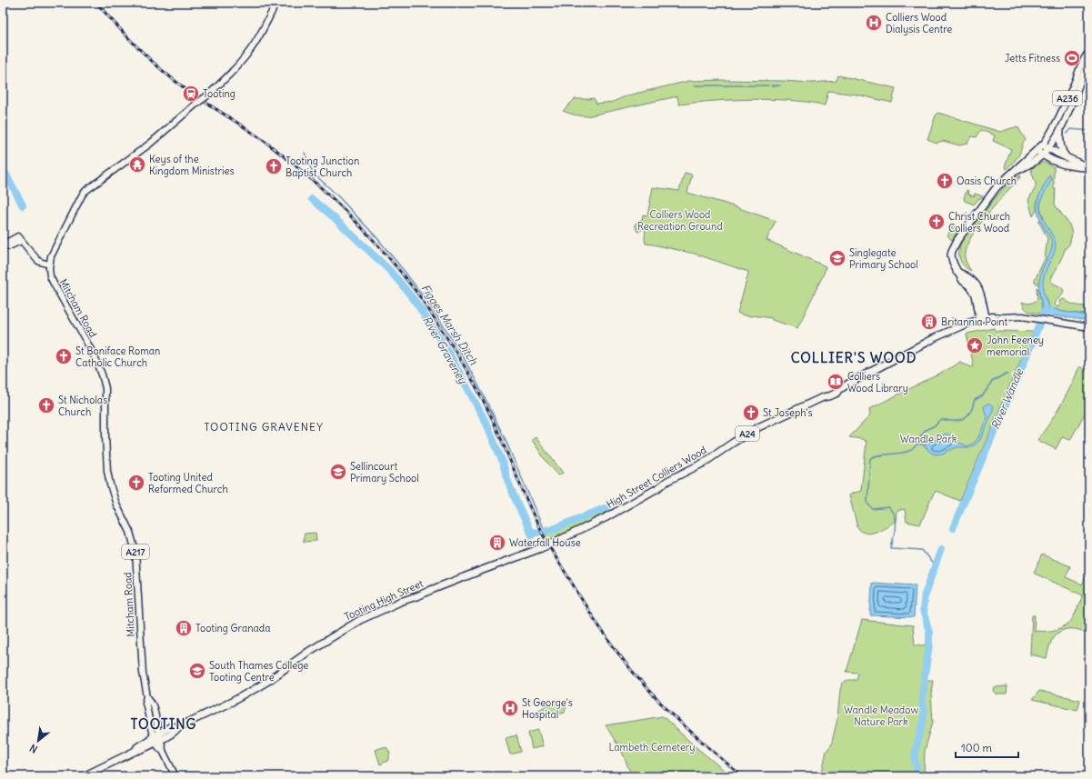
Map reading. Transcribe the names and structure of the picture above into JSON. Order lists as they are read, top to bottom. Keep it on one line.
{"streets":{"highway":["A24","High Street Colliers Wood","Tooting High Street"],"main road":["A236","Mitcham Road","A217"]},"crossings":[["Mitcham Road","A217"],["Mitcham Road","Tooting High Street"],["High Street Colliers Wood","Tooting High Street"],["A217","Tooting High Street"]],"districts":["COLLIER'S WOOD","TOOTING GRAVENEY","TOOTING"],"water":["Figges Marsh Ditch","River Graveney","River Wandle"],"parks":["Colliers Wood Recreation Ground","Wandle Park","Wandle Meadow Nature Park","Lambeth Cemetery"],"places":{"hospital":["Colliers Wood Dialysis Centre","St George's Hospital"],"sports":["Jetts Fitness"],"station":["Tooting"],"temple":["Keys of the Kingdom Ministries"],"church":["Tooting Junction Baptist Church","Oasis Church","Christ Church Colliers Wood","St Boniface Roman Catholic Church","St Nicholas Church","St Joseph's","Tooting United Reformed Church"],"school or university":["Singlegate Primary School","Sellincourt Primary School","South Thames College Tooting Centre"],"building":["Britannia Point","Waterfall House","Tooting Granada"],"place":["John Feeney memorial"],"library":["Colliers Wood Library"]},"scale_bar":"100 m","north":"bottom left"}
